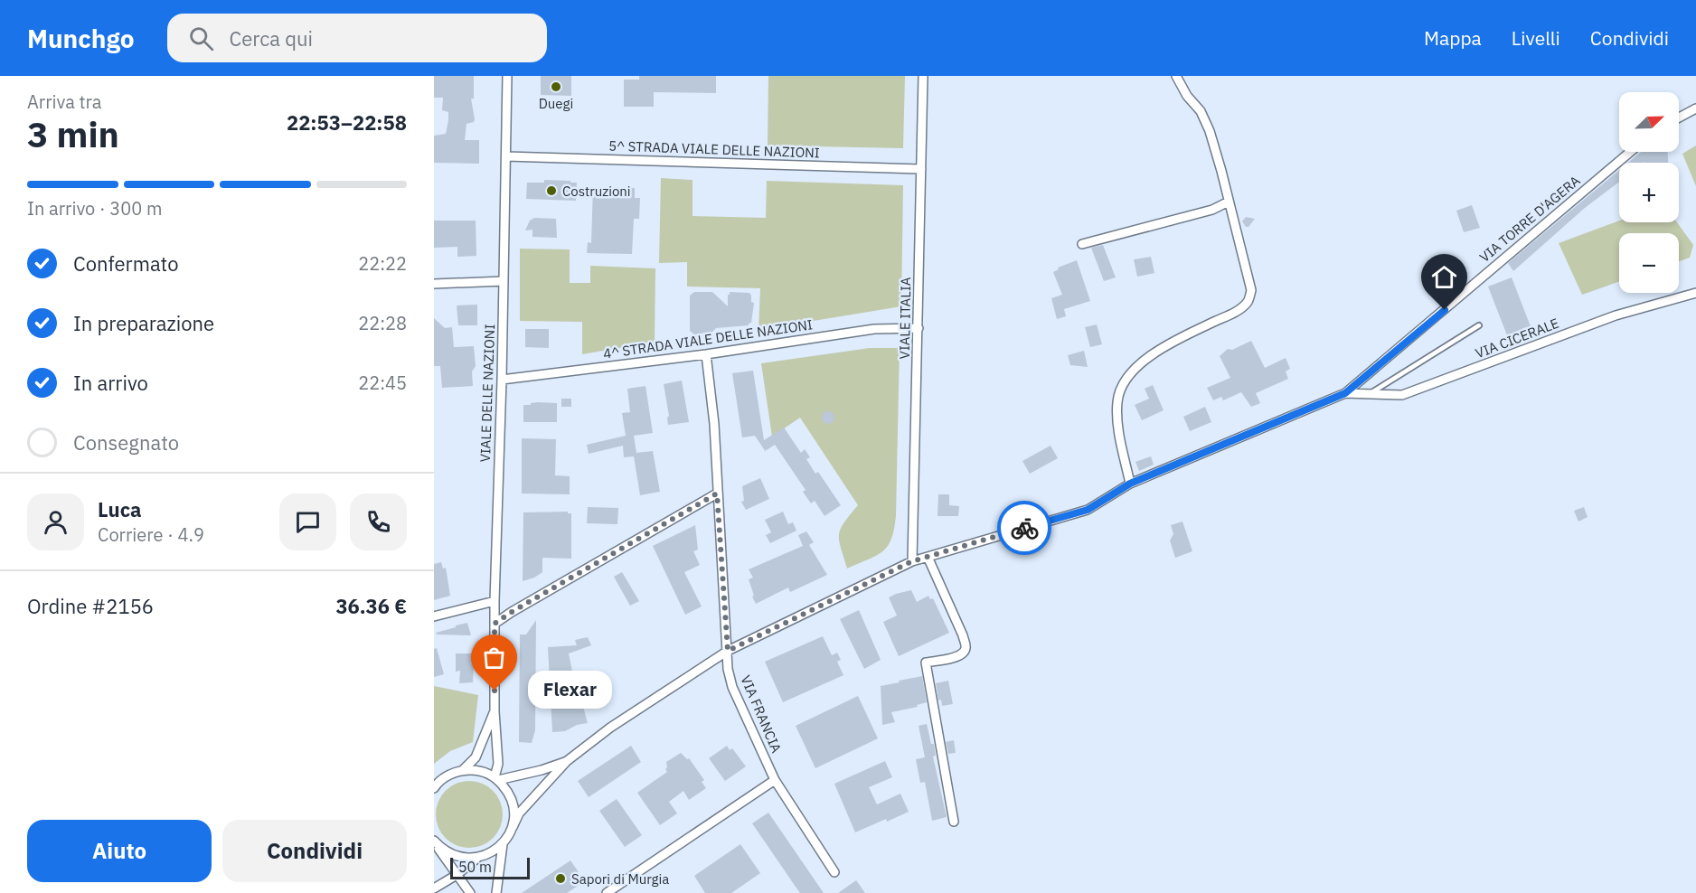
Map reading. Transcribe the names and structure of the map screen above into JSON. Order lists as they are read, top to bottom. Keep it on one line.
{"streets":{"street":["5^ STRADA VIALE DELLE NAZIONI","VIA TORRE D'AGERA","VIALE ITALIA","VIA CICERALE","4^ STRADA VIALE DELLE NAZIONI","VIALE DELLE NAZIONI","VIA FRANCIA"]},"crossings":[["5^ STRADA VIALE DELLE NAZIONI","VIALE ITALIA"],["5^ STRADA VIALE DELLE NAZIONI","VIALE DELLE NAZIONI"],["VIA TORRE D'AGERA","VIALE ITALIA"],["VIA TORRE D'AGERA","VIA CICERALE"],["VIA TORRE D'AGERA","VIA FRANCIA"],["VIALE ITALIA","4^ STRADA VIALE DELLE NAZIONI"],["4^ STRADA VIALE DELLE NAZIONI","VIALE DELLE NAZIONI"],["4^ STRADA VIALE DELLE NAZIONI","VIA FRANCIA"]],"places":["Duegi","Costruzioni","Flexar","Sapori di Murgia"],"scale_bar":"50 m","north":"top right","page":{"header":"Munchgo","search":"Cerca qui","nav":["Mappa","Livelli","Condividi"],"heading":["3 min","Arriva tra","22:53–22:58"],"panel":["Luca","Corriere · 4.9","Ordine #2156","36.36 €"],"map_buttons":["+","−"],"bar":"In arrivo · 300 m","list":[["Confermato","22:22"],["In preparazione","22:28"],["In arrivo","22:45"],"Consegnato"],"bubble":"Flexar","buttons":["Aiuto","Condividi"],"scale":"50 m"}}
